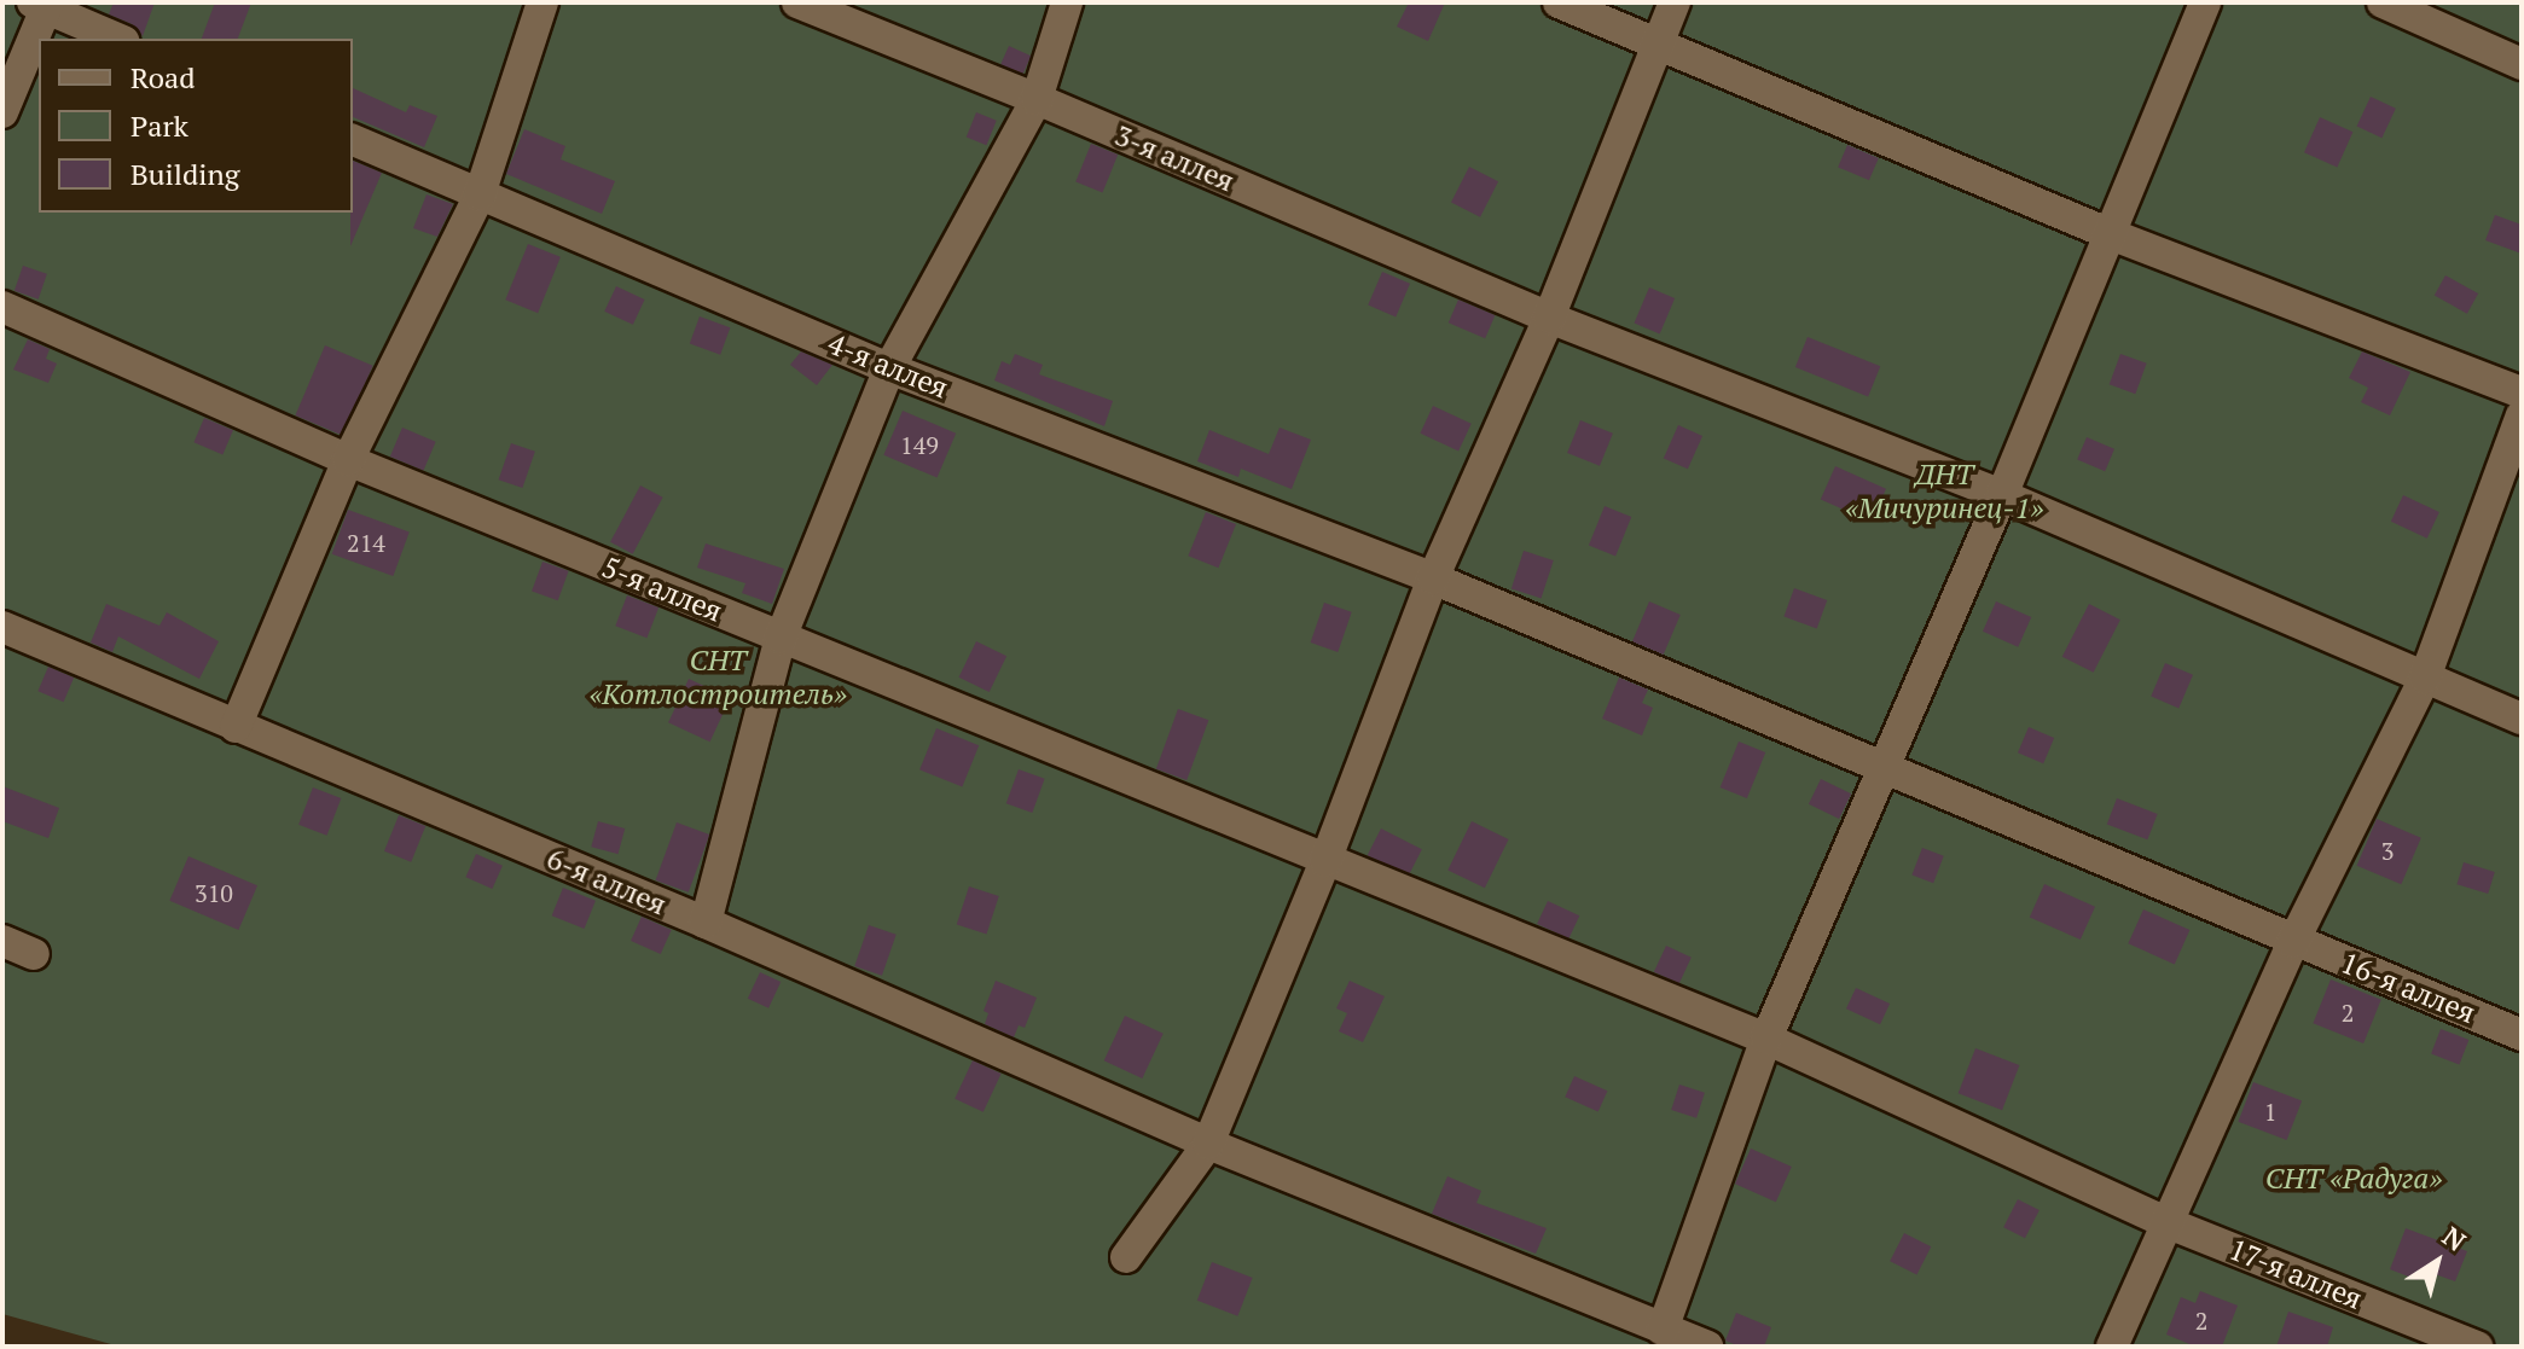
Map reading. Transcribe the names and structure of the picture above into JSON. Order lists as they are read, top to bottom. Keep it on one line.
{"streets":{"street":["3-я аллея","4-я аллея","5-я аллея","6-я аллея","16-я аллея","17-я аллея"]},"crossings":[["4-я аллея","16-я аллея"],["5-я аллея","17-я аллея"]],"parks":["ДНТ «Мичуринец-1»","СНТ «Котлостроитель»","СНТ «Радуга»"],"house_numbers":["149","214","3","310","2","1","2"],"legend":["Road","Park","Building"],"north":"top right"}
